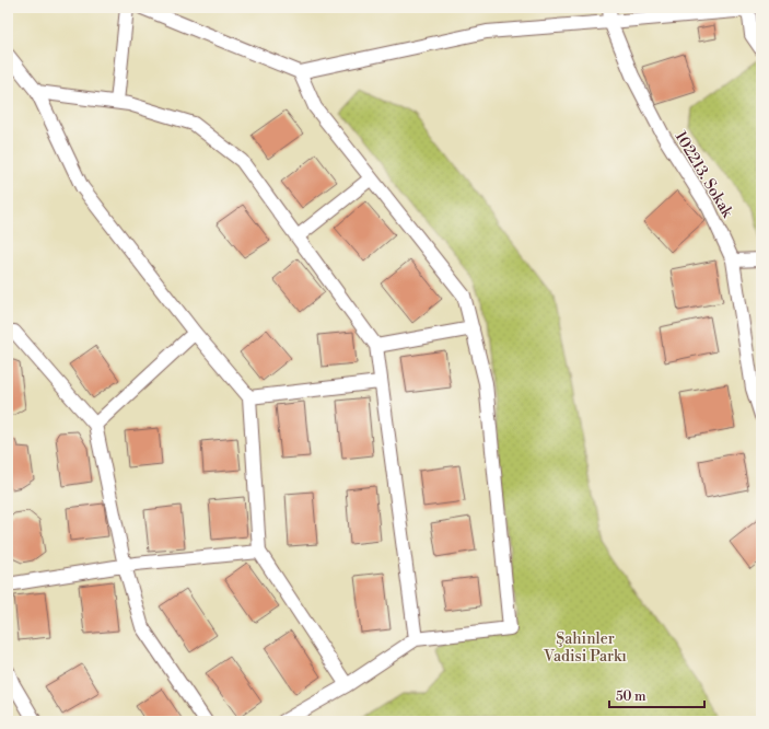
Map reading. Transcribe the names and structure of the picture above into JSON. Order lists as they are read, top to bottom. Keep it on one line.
{"streets":{"street":["102213. Sokak"]},"parks":["Şahinler Vadisi Parkı"],"scale_bar":"50 m"}
